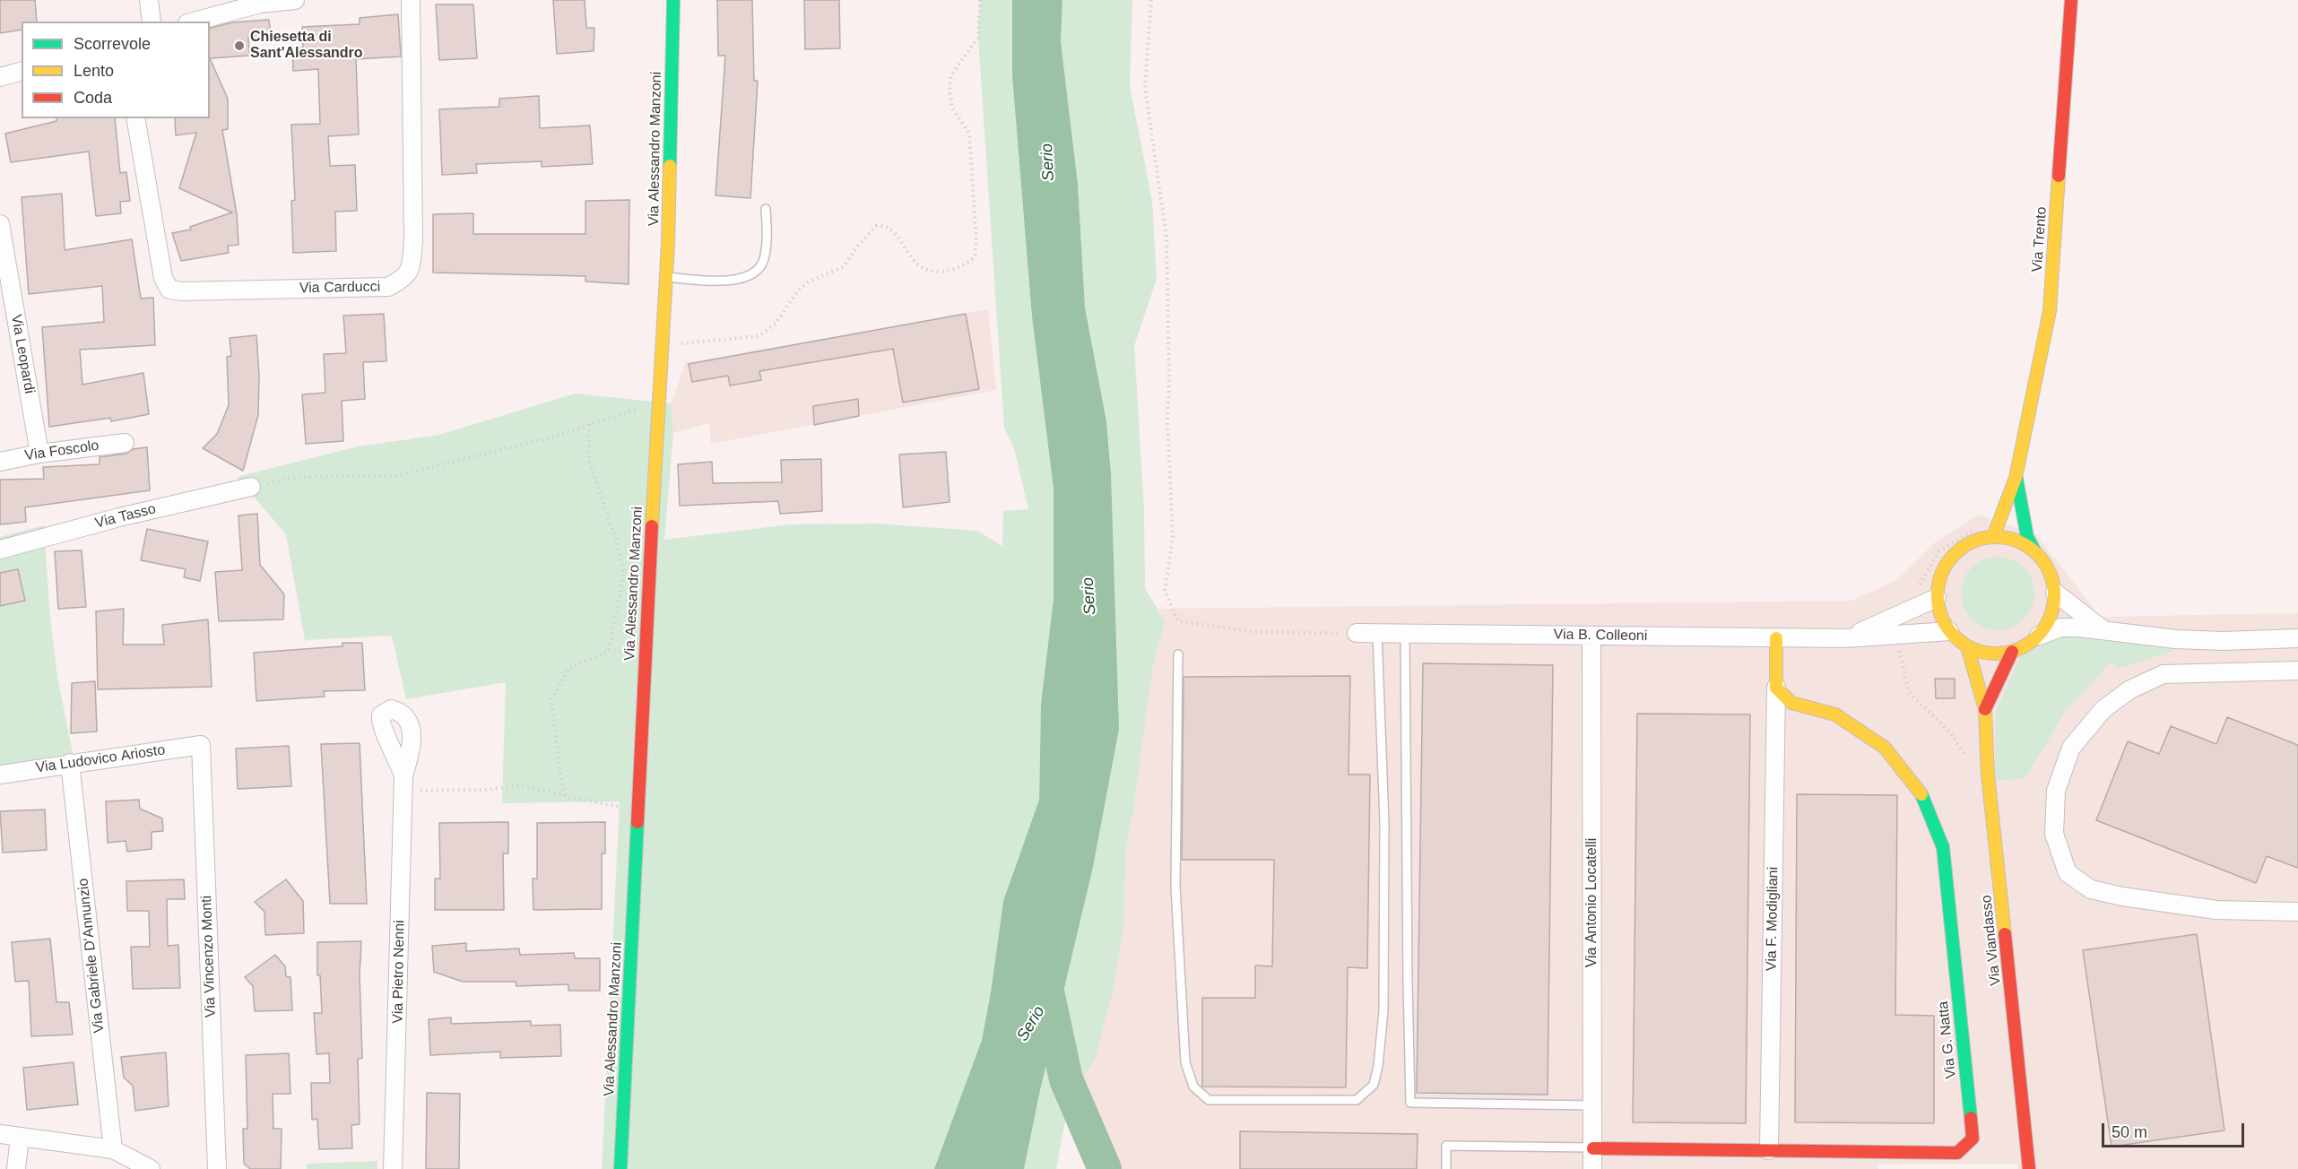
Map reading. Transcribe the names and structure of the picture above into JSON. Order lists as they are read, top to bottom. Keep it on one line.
{"streets":{"street":["Via Alessandro Manzoni","Via Trento","Via Carducci","Via Leopardi","Via Foscolo","Via Tasso","Via B. Colleoni","Via Ludovico Ariosto","Via Antonio Locatelli","Via F. Modigliani","Via Viandasso","Via Gabriele D'Annunzio","Via Vincenzo Monti","Via Pietro Nenni","Via G. Natta"]},"crossings":[["Via Trento","Via B. Colleoni"],["Via Trento","Via Viandasso"],["Via Leopardi","Via Foscolo"],["Via B. Colleoni","Via Antonio Locatelli"],["Via B. Colleoni","Via Viandasso"],["Via Ludovico Ariosto","Via Gabriele D'Annunzio"],["Via Ludovico Ariosto","Via Vincenzo Monti"],["Via Antonio Locatelli","Via G. Natta"],["Via F. Modigliani","Via G. Natta"]],"water":["Serio"],"places":["Chiesetta di Sant'Alessandro"],"legend":["Scorrevole","Lento","Coda"],"scale_bar":"50 m"}
